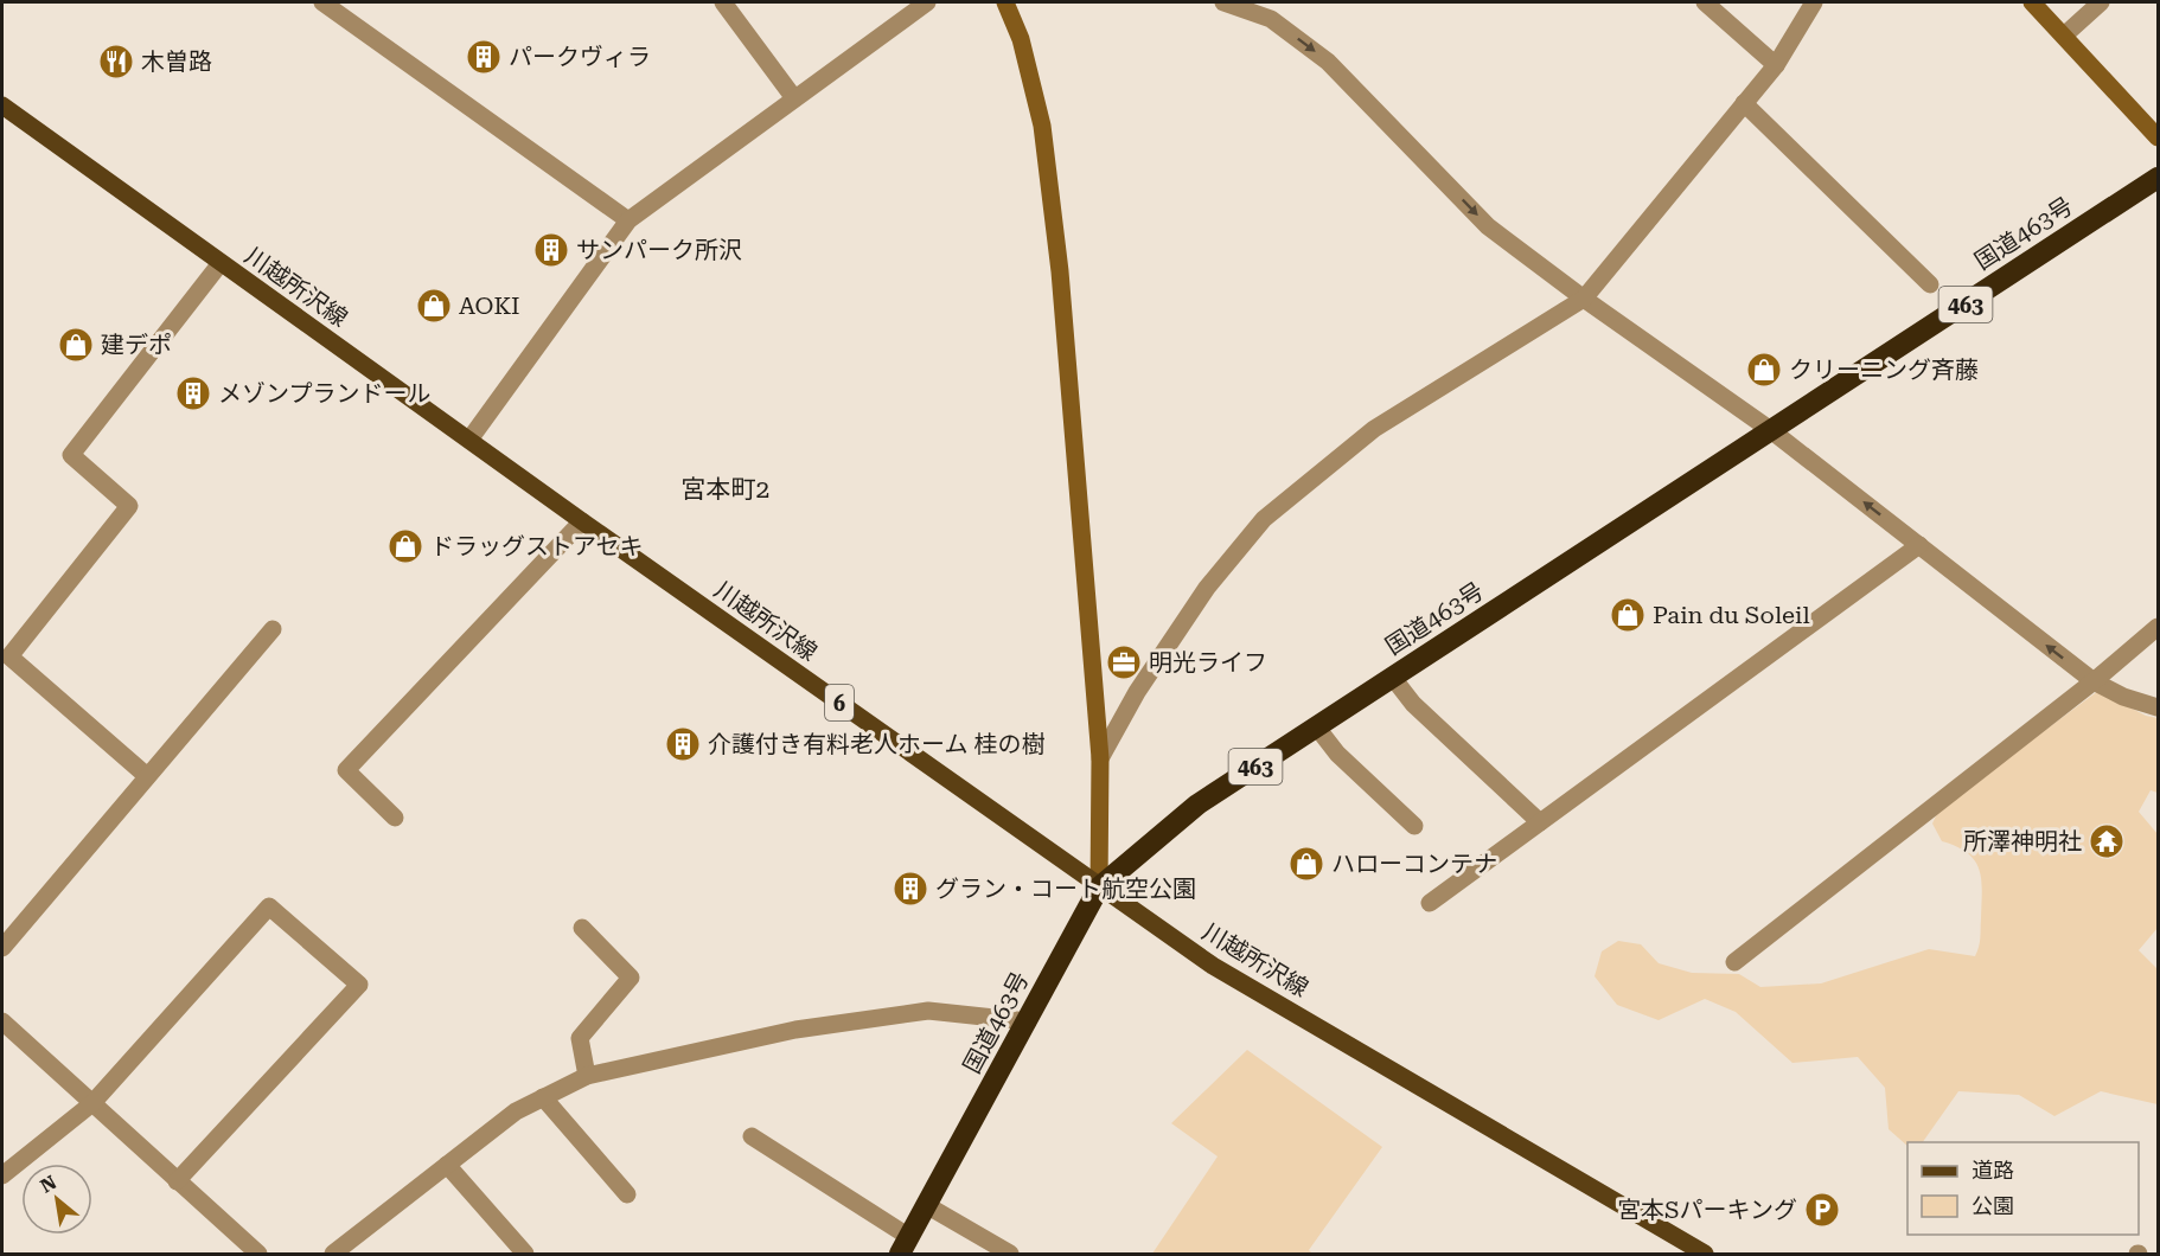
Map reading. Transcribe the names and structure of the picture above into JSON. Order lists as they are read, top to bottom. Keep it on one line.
{"streets":{"highway":["国道463号","463"],"main road":["川越所沢線","6"]},"crossings":[["国道463号","川越所沢線"]],"districts":["宮本町2"],"places":{"building":["パークヴィラ","サンパーク所沢","メゾンプランドール","介護付き有料老人ホーム 桂の樹","グラン・コート航空公園"],"restaurant":["木曽路"],"shop":["AOKI","建デポ","クリーニング斉藤","ドラッグストアセキ","Pain du Soleil","ハローコンテナ"],"office":["明光ライフ"],"temple":["所澤神明社"],"parking":["宮本Sパーキング"]},"legend":["道路","公園"],"north":"top left"}
